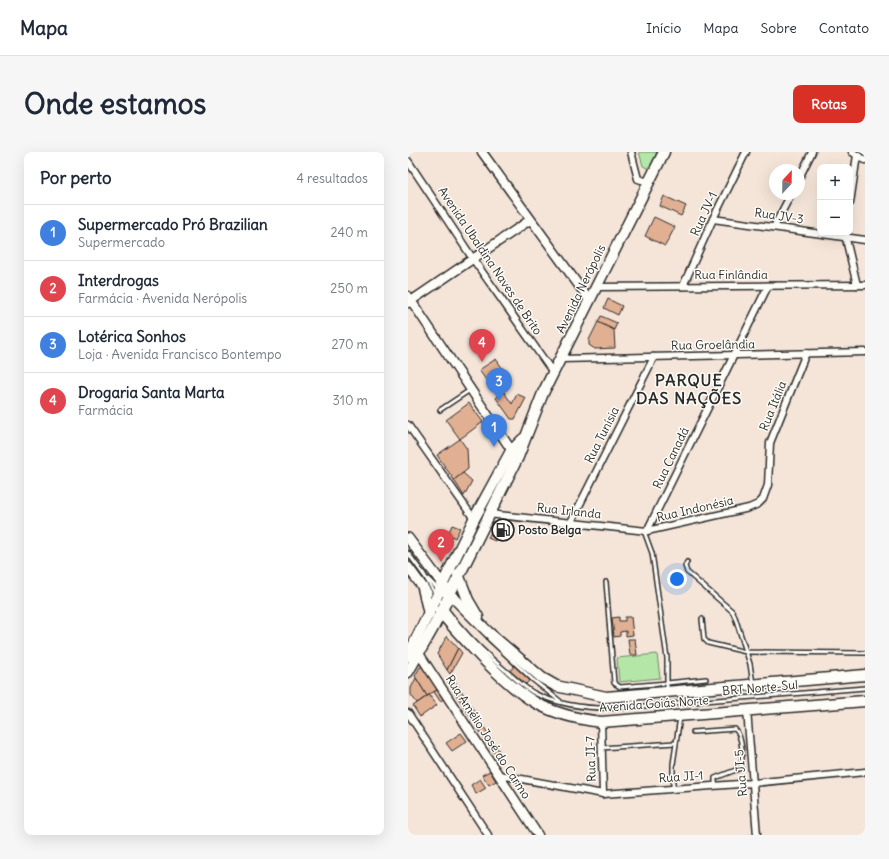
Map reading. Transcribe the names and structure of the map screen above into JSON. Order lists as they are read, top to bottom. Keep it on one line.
{"streets":{"main road":["Avenida Nerópolis","Avenida Goiás Norte"],"street":["Rua JV-1","Rua JV-3","Avenida Ubaldina Naves de Brito","Rua Finlândia","Rua Groelândia","Rua Itália","Rua Tunísia","Rua Canadá","Rua Indonésia","Rua Irlanda","Rua Amélio José do Carmo","Rua JI-7","Rua JI-5","Rua JI-1"],"lane":["BRT Norte-Sul"]},"crossings":[["Rua JV-1","Rua JV-3"],["Rua JV-1","Rua Finlândia"],["Avenida Ubaldina Naves de Brito","Avenida Nerópolis"],["Rua Finlândia","Avenida Nerópolis"],["Rua Finlândia","Rua Canadá"],["Avenida Nerópolis","Rua Groelândia"],["Avenida Nerópolis","Rua Irlanda"],["Avenida Nerópolis","BRT Norte-Sul"],["Avenida Nerópolis","Avenida Goiás Norte"],["Rua Groelândia","Rua Itália"],["Rua Groelândia","Rua Tunísia"],["Rua Groelândia","Rua Canadá"],["Rua Itália","Rua Indonésia"],["Rua Tunísia","Rua Irlanda"],["Rua Canadá","Rua Indonésia"],["Rua Canadá","Rua Irlanda"],["Rua Indonésia","Rua Irlanda"],["BRT Norte-Sul","Avenida Goiás Norte"],["Avenida Goiás Norte","Rua JI-7"],["Avenida Goiás Norte","Rua JI-5"],["Rua Amélio José do Carmo","Rua JI-1"],["Rua JI-7","Rua JI-1"],["Rua JI-5","Rua JI-1"]],"districts":["PARQUE DAS NAÇÕES"],"places":{"fuel station":["Posto Belga"]},"north":"top","page":{"header":"Mapa","nav":["Início","Mapa","Sobre","Contato"],"buttons":"Rotas","title":"Onde estamos","heading":["Por perto","4 resultados"],"map_buttons":["+","−"],"list":[{"mark":"1","name":"Supermercado Pró Brazilian","note":"Supermercado","value":"240 m"},{"mark":"2","name":"Interdrogas","note":"Farmácia · Avenida Nerópolis","value":"250 m"},{"mark":"3","name":"Lotérica Sonhos","note":"Loja · Avenida Francisco Bontempo","value":"270 m"},{"mark":"4","name":"Drogaria Santa Marta","note":"Farmácia","value":"310 m"}],"pins":["4","3","1","2"]}}
